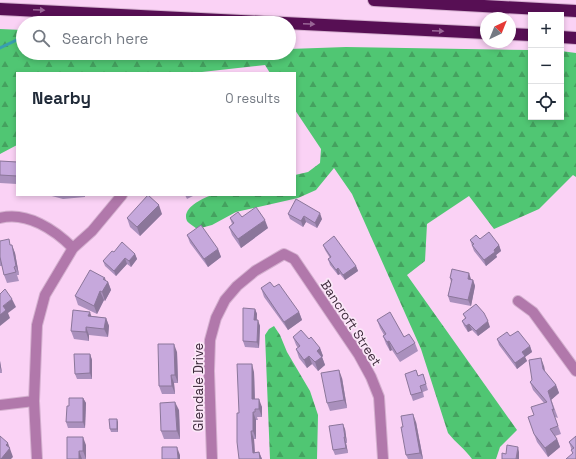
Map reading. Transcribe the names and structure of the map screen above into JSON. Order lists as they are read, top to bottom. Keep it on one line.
{"streets":{"street":["Bancroft Street","Glendale Drive"]},"crossings":[["Bancroft Street","Glendale Drive"]],"north":"top right","page":{"map_buttons":["+","−"],"search":"Search here","heading":["Nearby","0 results"]}}
